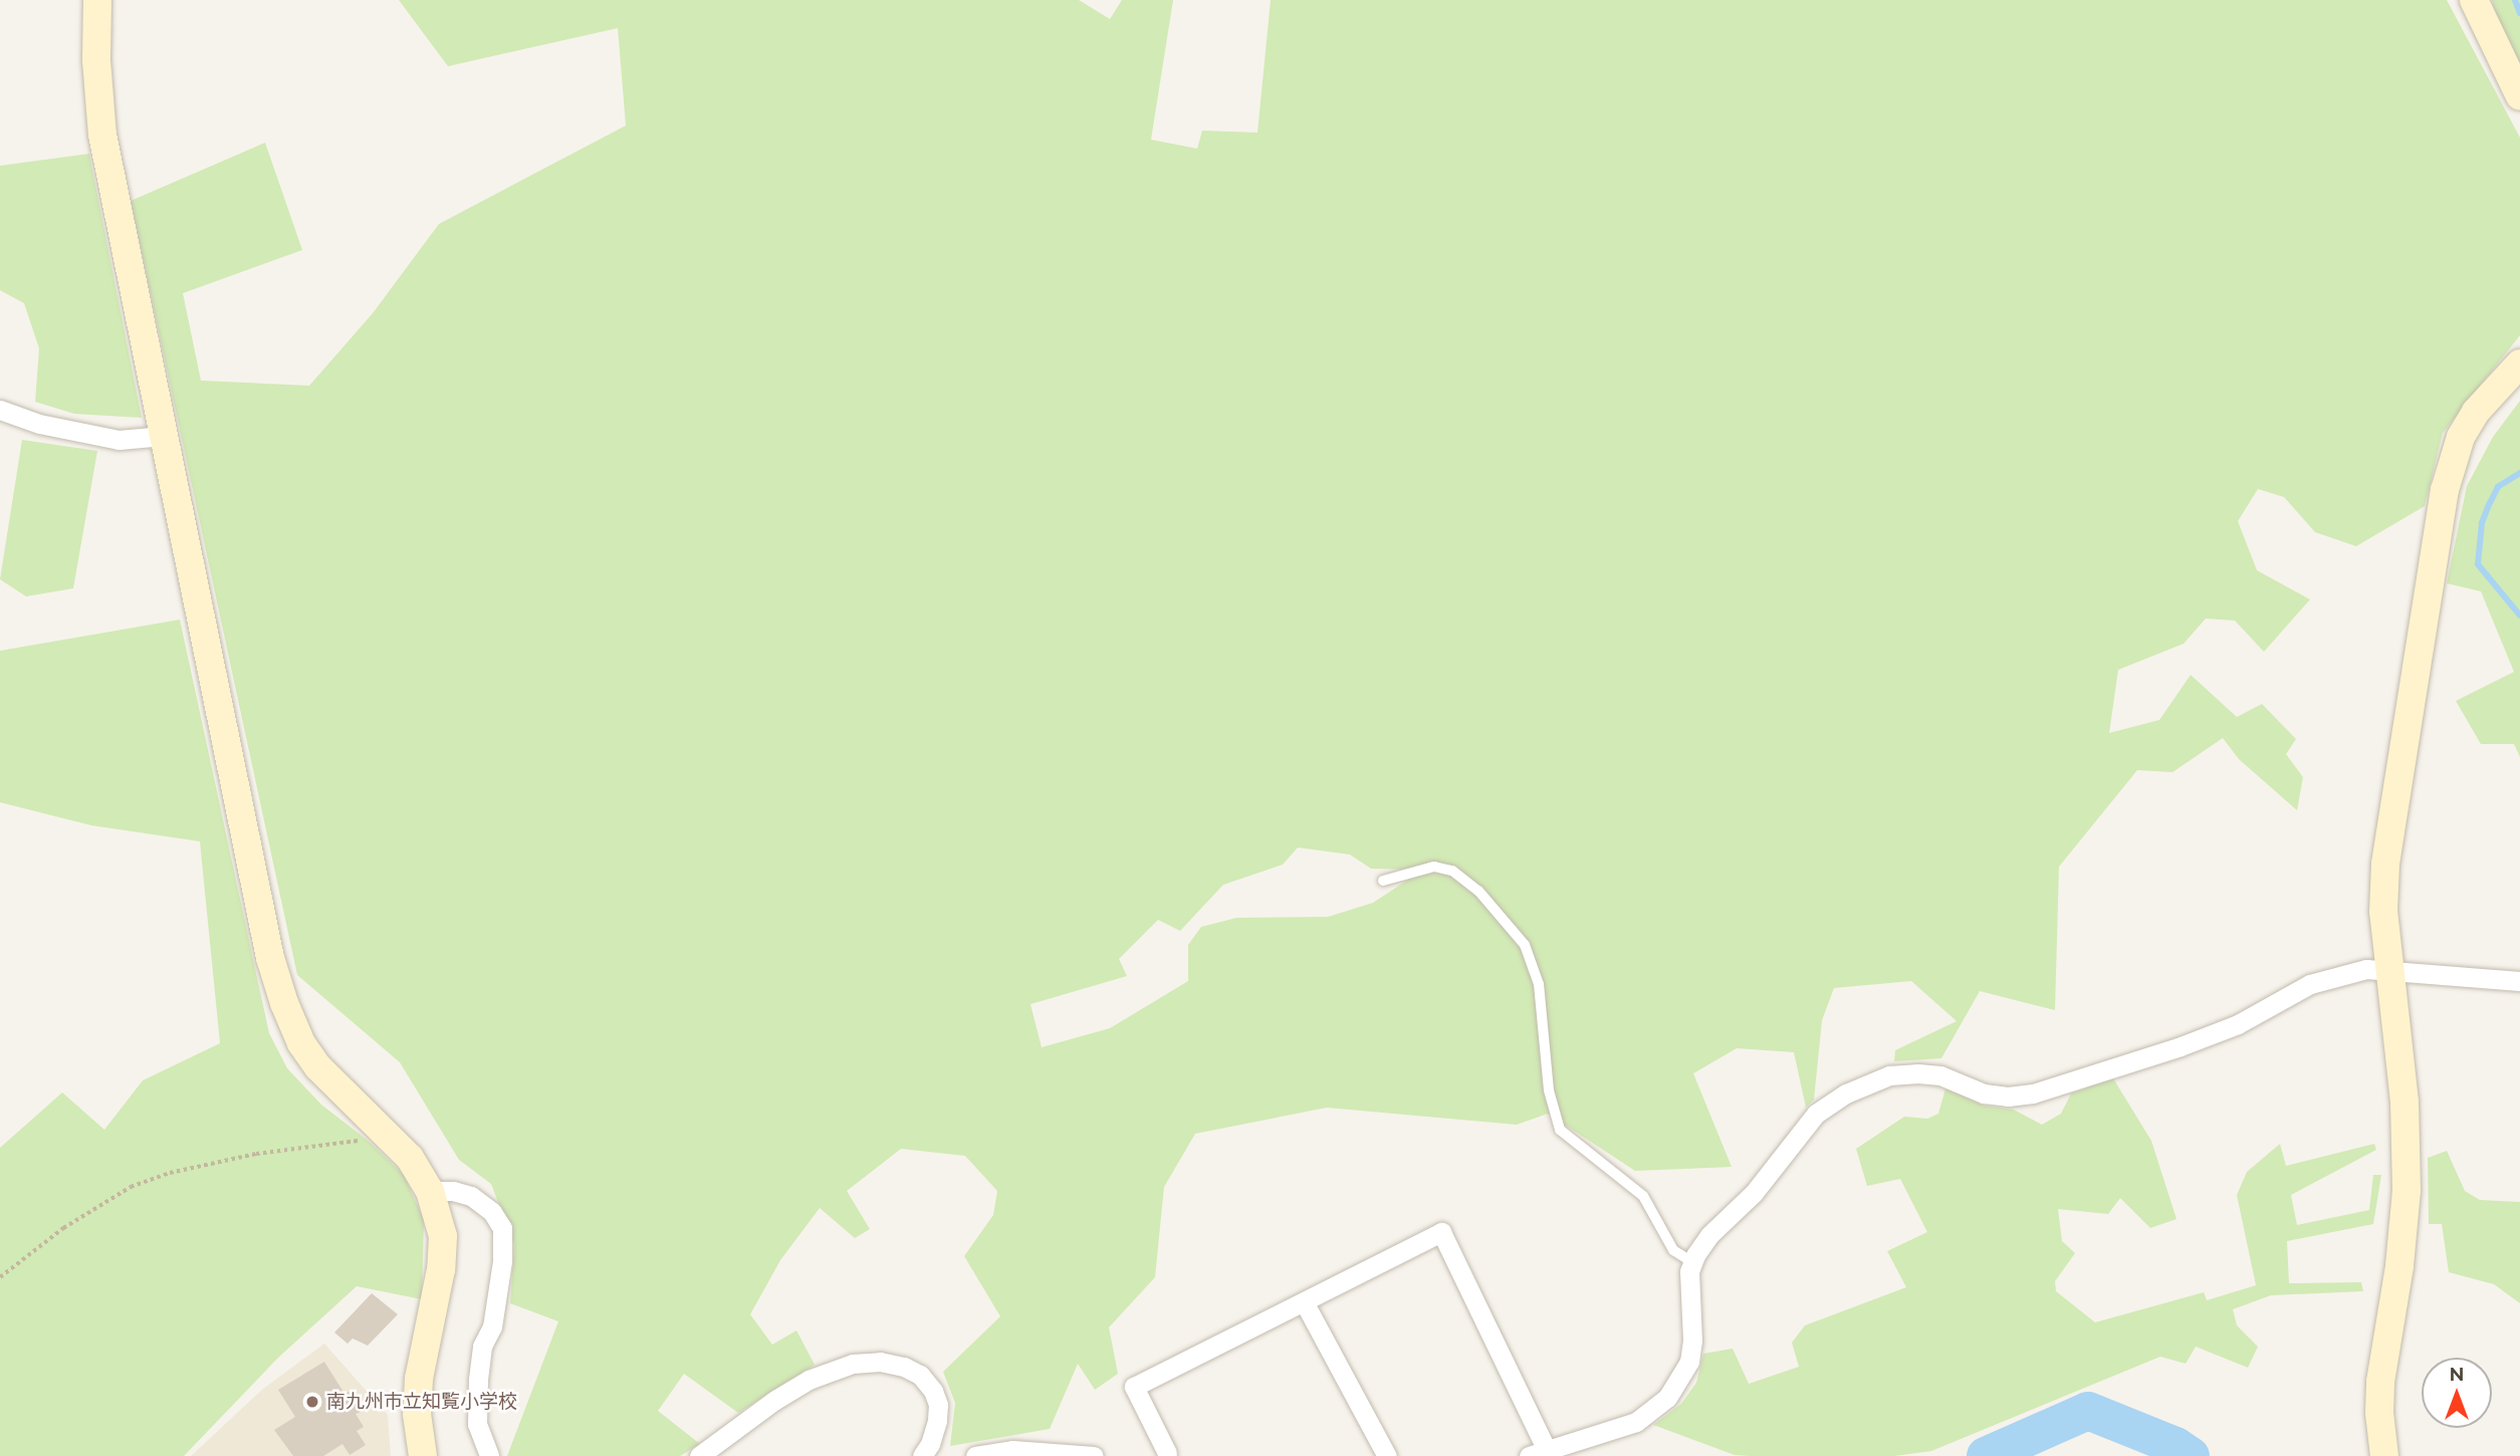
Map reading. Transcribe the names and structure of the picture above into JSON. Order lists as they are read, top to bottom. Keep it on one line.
{"places":["南九州市立知覧小学校"],"north":"top"}
